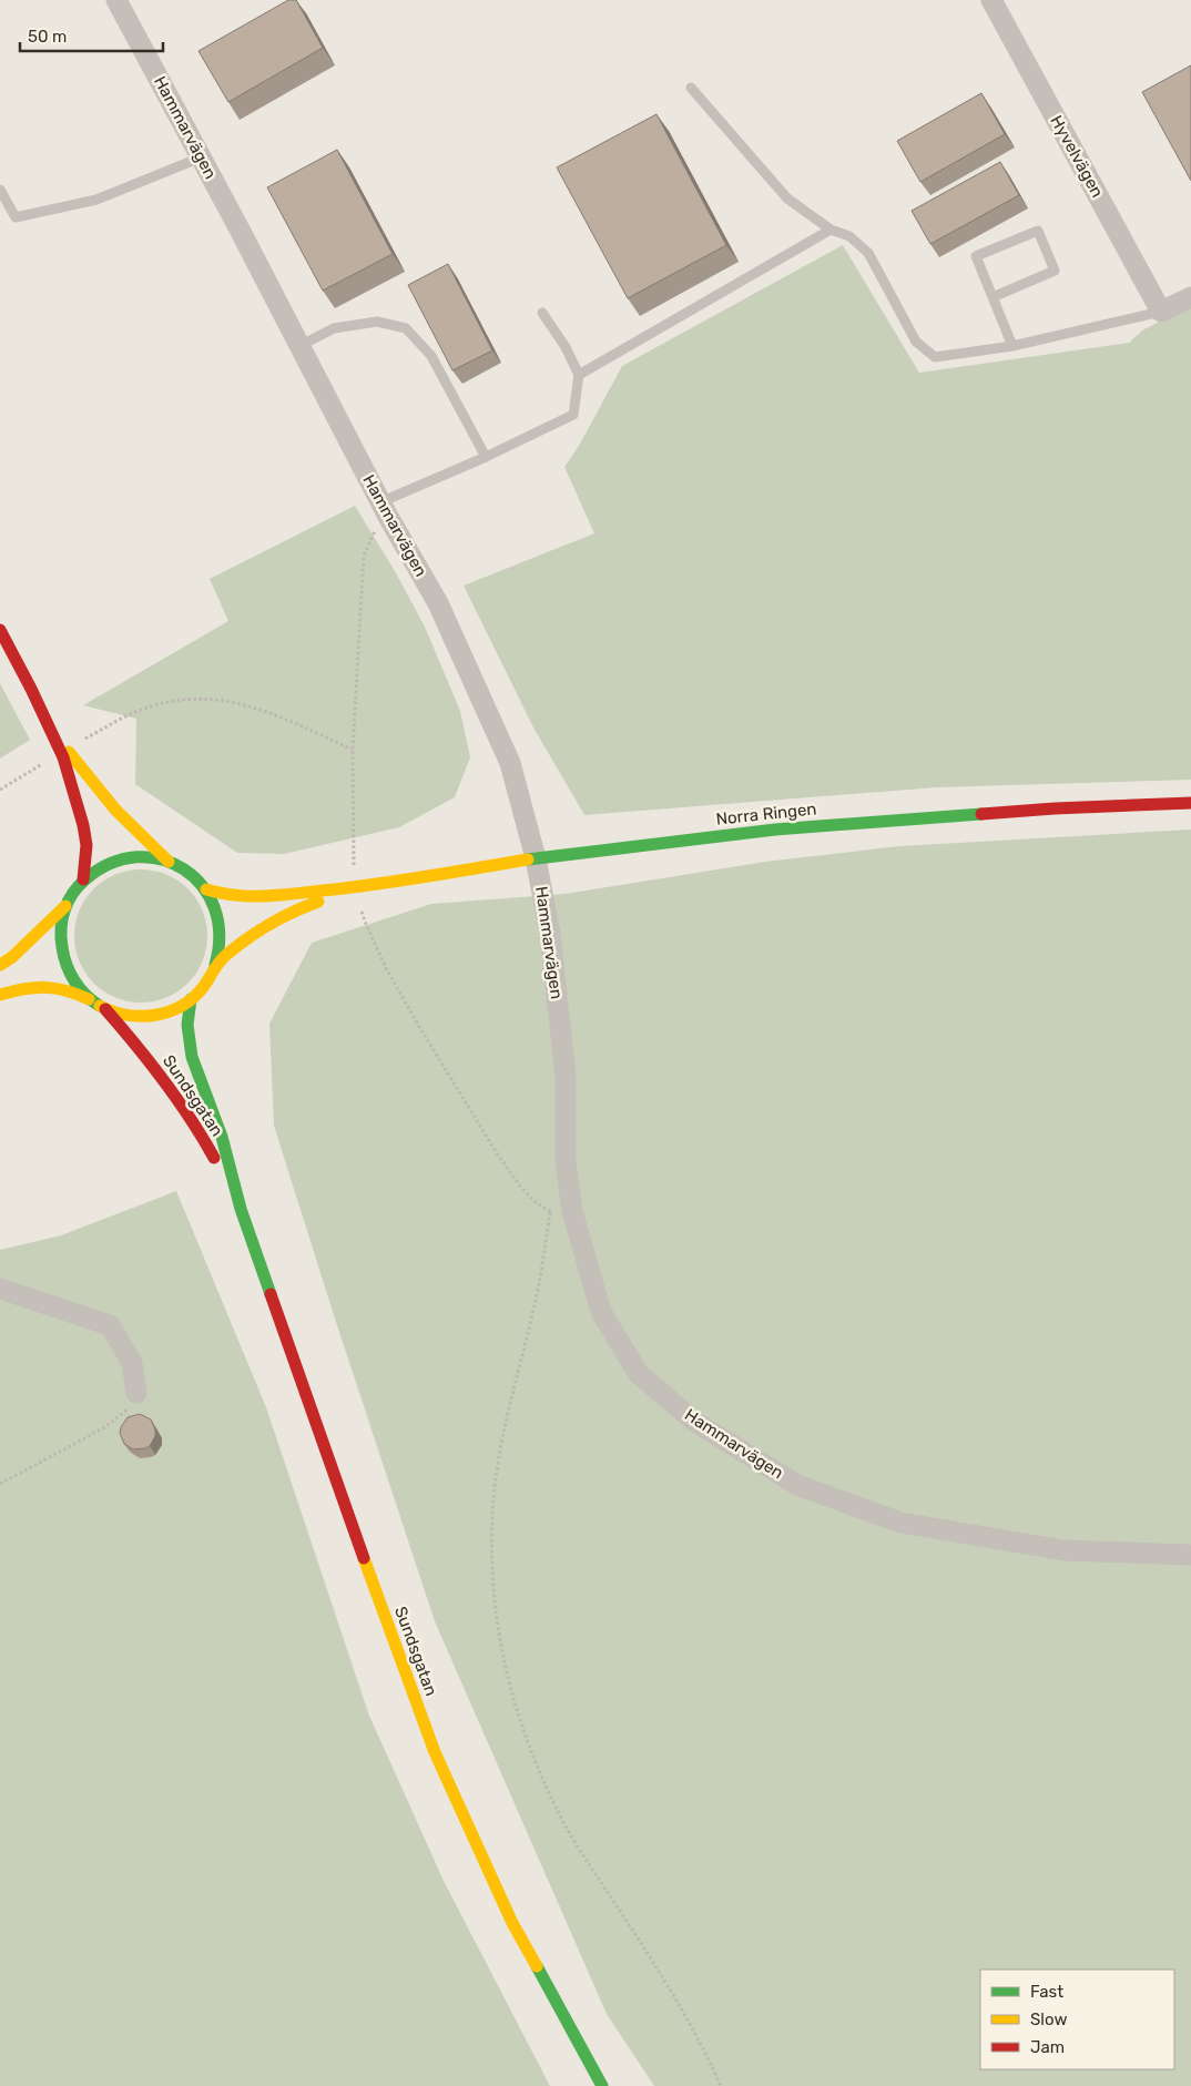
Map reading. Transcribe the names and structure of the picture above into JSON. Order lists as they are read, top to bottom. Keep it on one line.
{"streets":{"main road":["Norra Ringen","Sundsgatan"],"street":["Hammarvägen","Hyvelvägen"]},"crossings":[["Hammarvägen","Norra Ringen"],["Norra Ringen","Sundsgatan"]],"legend":["Fast","Slow","Jam"],"scale_bar":"50 m"}
